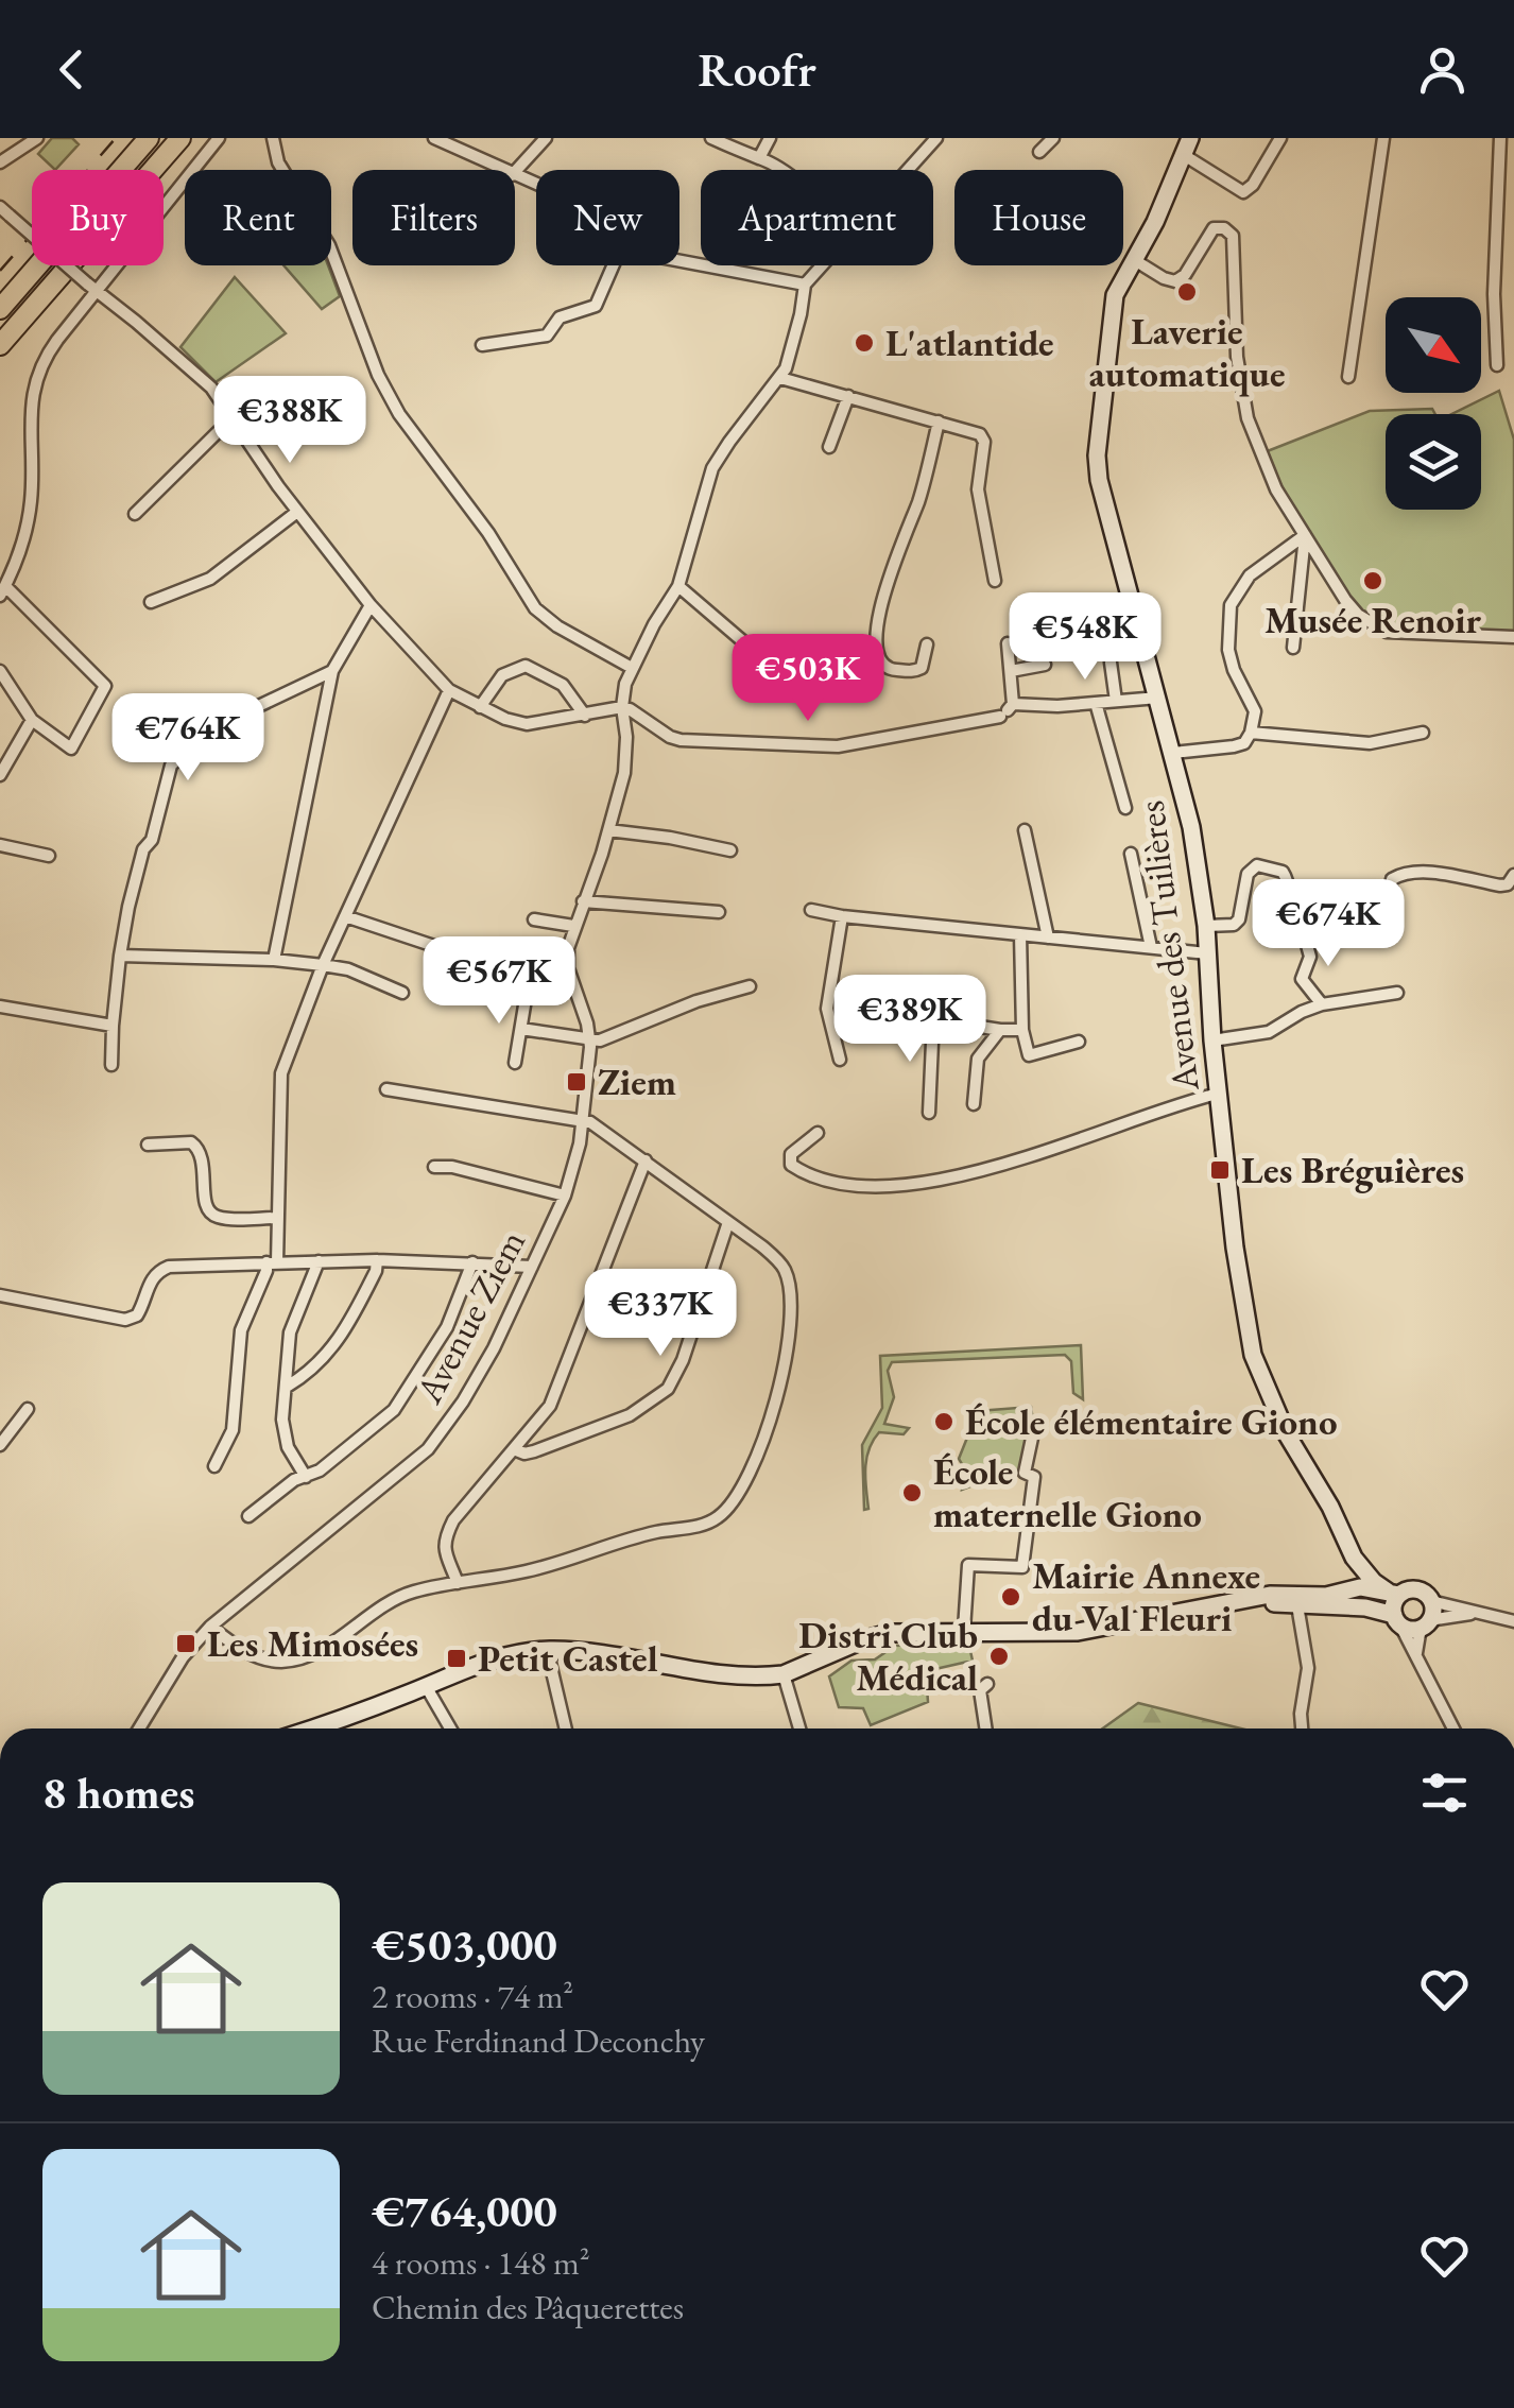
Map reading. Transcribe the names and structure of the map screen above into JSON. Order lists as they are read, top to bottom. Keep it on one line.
{"streets":{"street":["Avenue des Tuilières","Avenue Ziem"]},"places":{"other":["Laverie automatique","L'atlantide","Musée Renoir","École élémentaire Giono","École maternelle Giono","Mairie Annexe du Val Fleuri","Distri Club Médical"],"transit":["Ziem","Les Bréguières","Les Mimosées","Petit Castel"]},"north":"bottom right","page":{"header":"Roofr","chip":["Buy","Rent","Filters","New","Apartment","House"],"price":["€388K","€548K","€503K","€764K","€674K","€567K","€389K","€337K"],"heading":"8 homes","list":[{"name":"€503,000","note":"2 rooms · 74 m² · Rue Ferdinand Deconchy"},{"name":"€764,000","note":"4 rooms · 148 m² · Chemin des Pâquerettes"}]}}
